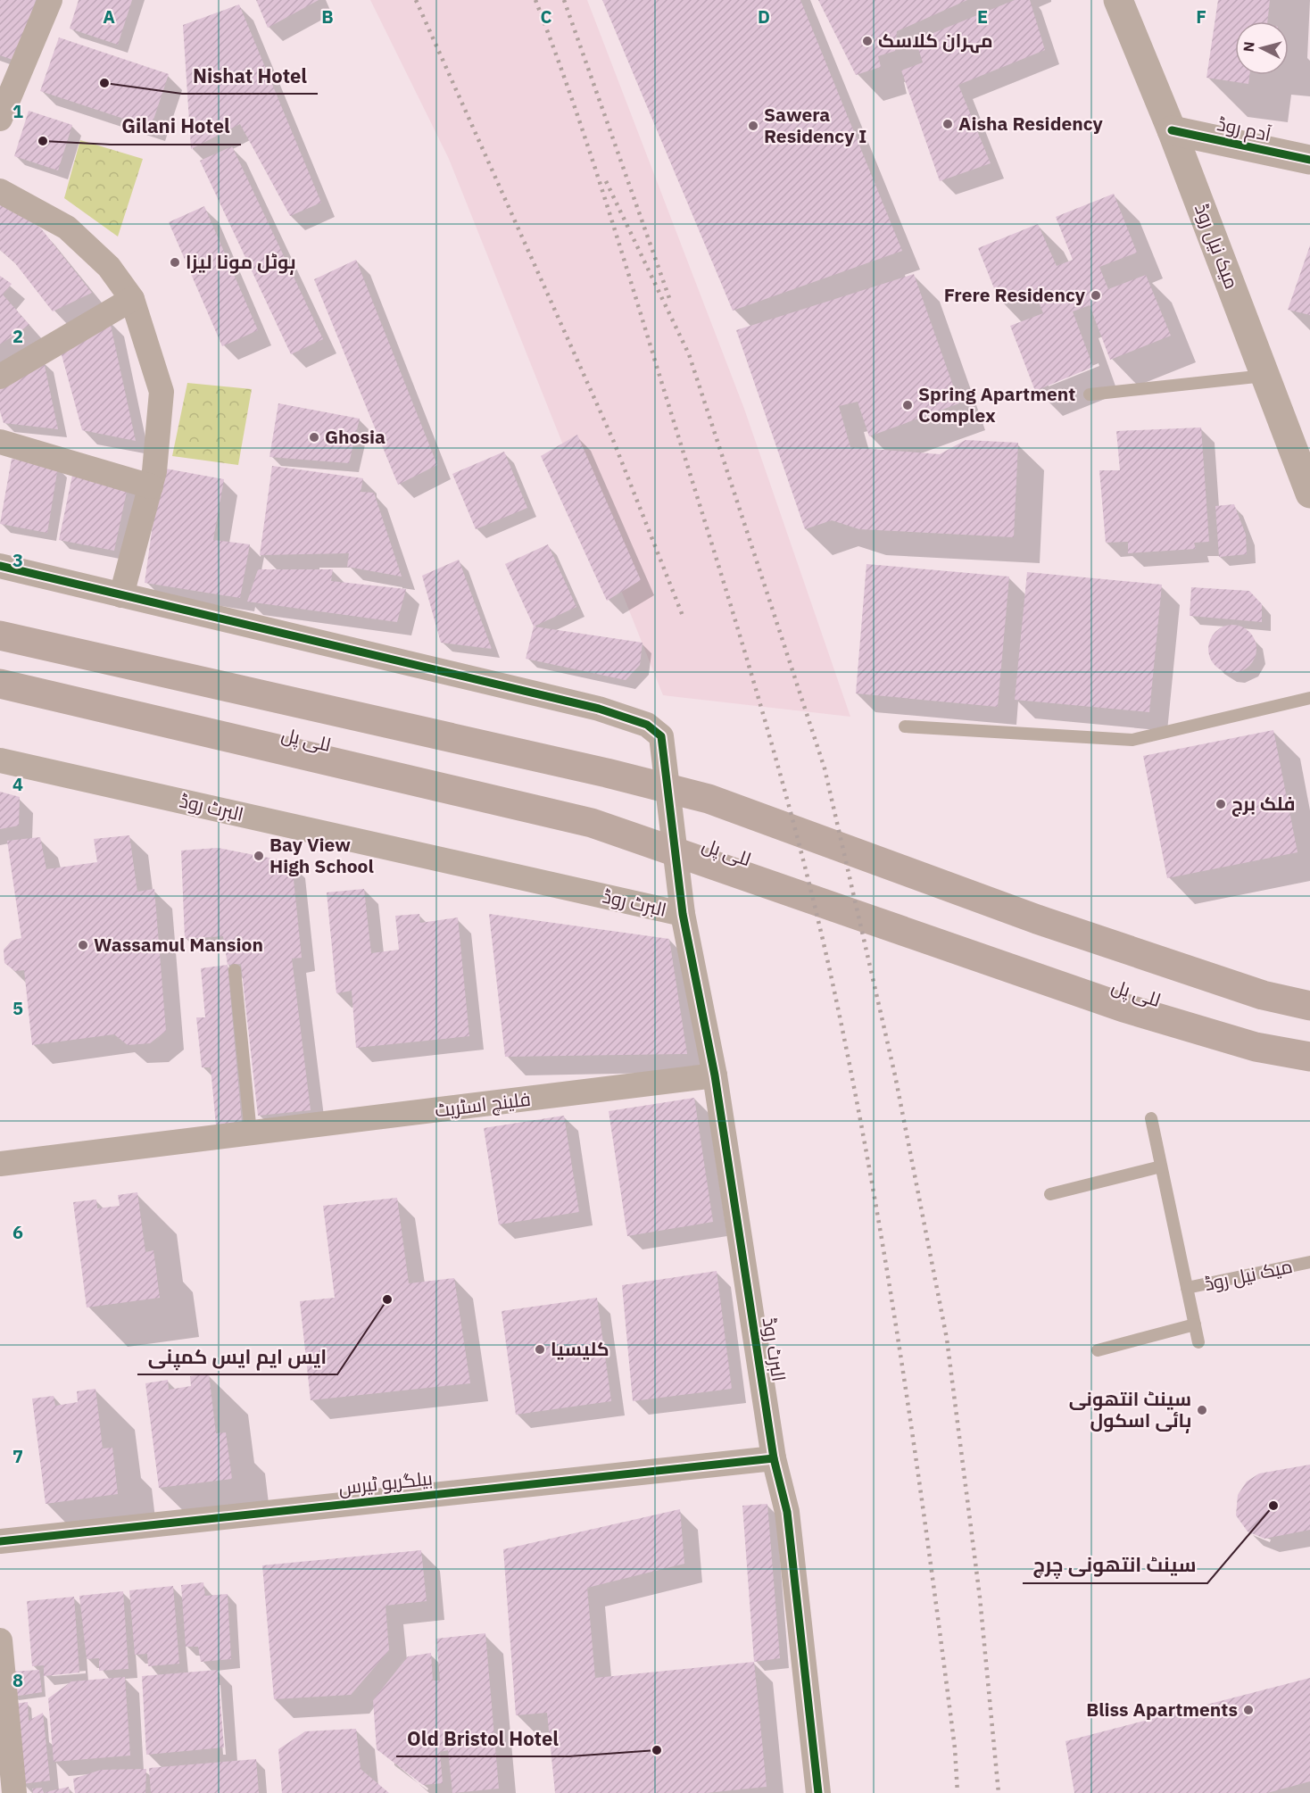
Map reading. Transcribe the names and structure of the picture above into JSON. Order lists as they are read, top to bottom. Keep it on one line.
{"streets":{"main road":["للی پل"],"street":["آدم روڈ","میک نیل روڈ","البرٹ روڈ","فلینچ اسٹریٹ","بیلگریو ٹیرس"]},"crossings":[["آدم روڈ","میک نیل روڈ"],["البرٹ روڈ","فلینچ اسٹریٹ"],["البرٹ روڈ","بیلگریو ٹیرس"]],"places":["مہران کلاسک","Nishat Hotel","Aisha Residency","Sawera Residency I","Gilani Hotel","ہوٹل مونا لیزا","Frere Residency","Spring Apartment Complex","Ghosia","فلک برج","Bay View High School","Wassamul Mansion","ایس ایم ایس کمپنی","کلیسیا","سینٹ انتھونی ہائی اسکول","سینٹ انتھونی چرچ","Bliss Apartments","Old Bristol Hotel"],"north":"left","grid":{"columns":["A","B","C","D","E","F"],"rows":["1","2","3","4","5","6","7","8"]}}
